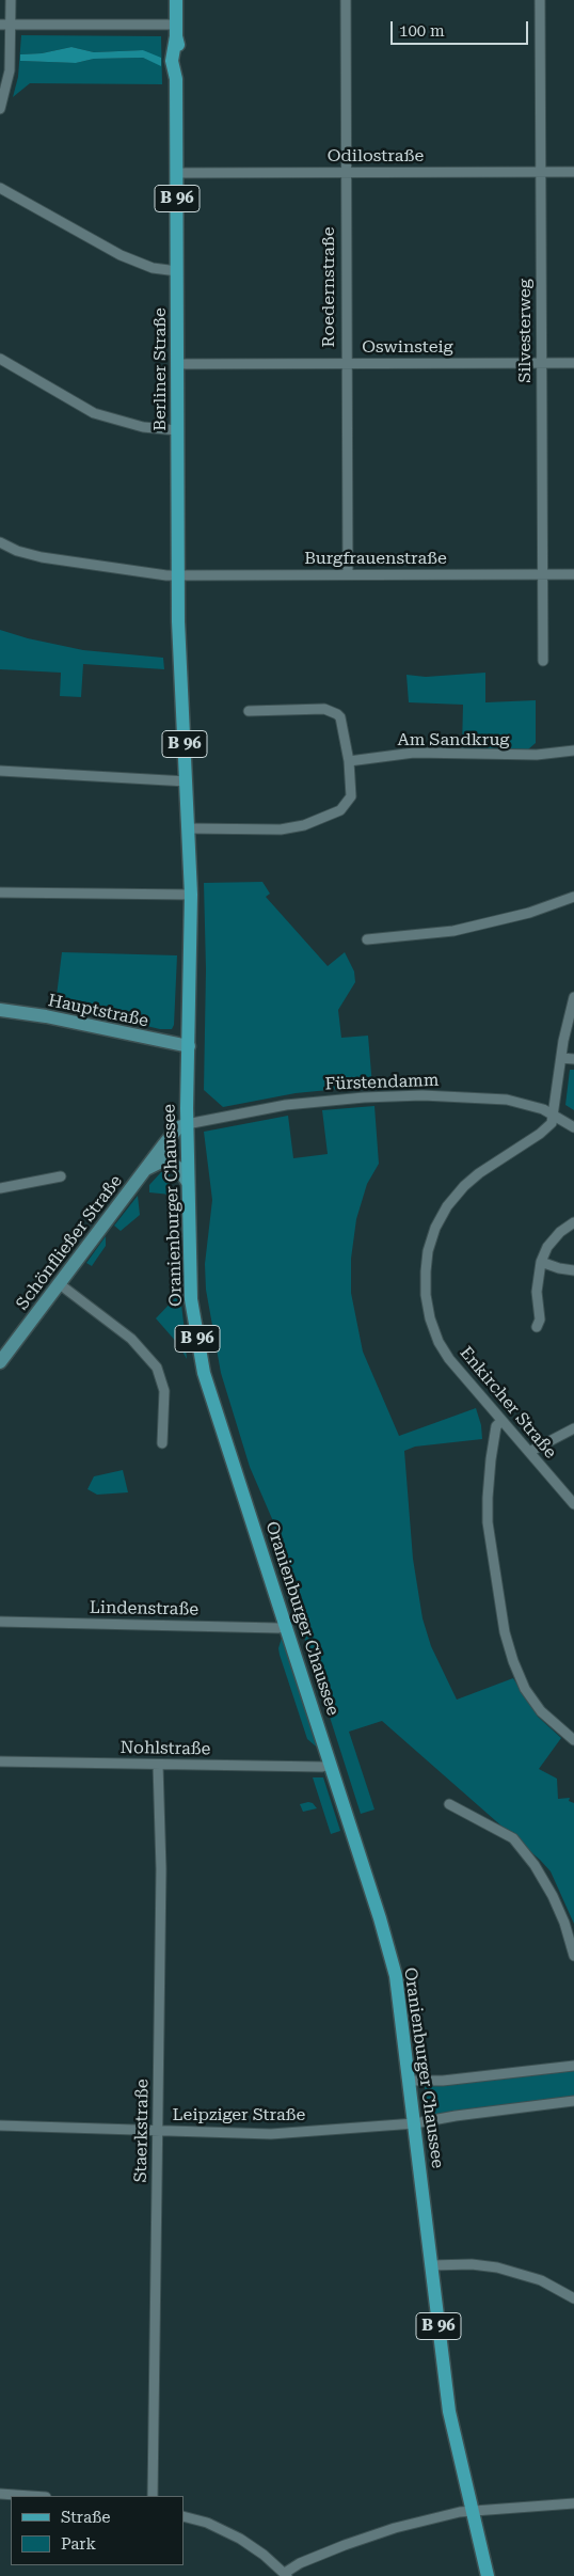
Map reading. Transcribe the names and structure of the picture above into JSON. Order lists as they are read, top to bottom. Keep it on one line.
{"streets":{"main road":["B 96","Berliner Straße","Hauptstraße","Oranienburger Chaussee","Schönfließer Straße"],"street":["Odilostraße","Roedernstraße","Silvesterweg","Oswinsteig","Burgfrauenstraße","Am Sandkrug","Fürstendamm","Enkircher Straße","Lindenstraße","Nohlstraße","Leipziger Straße","Staerkstraße"]},"crossings":[["Odilostraße","Roedernstraße"],["Odilostraße","Silvesterweg"],["Odilostraße","Berliner Straße"],["Roedernstraße","Oswinsteig"],["Roedernstraße","Burgfrauenstraße"],["Silvesterweg","Oswinsteig"],["Silvesterweg","Burgfrauenstraße"],["Oswinsteig","Berliner Straße"],["Berliner Straße","Burgfrauenstraße"],["Berliner Straße","Oranienburger Chaussee"],["Hauptstraße","Oranienburger Chaussee"],["Fürstendamm","Oranienburger Chaussee"],["Fürstendamm","Schönfließer Straße"],["Fürstendamm","Enkircher Straße"],["Oranienburger Chaussee","Schönfließer Straße"],["Oranienburger Chaussee","Lindenstraße"],["Oranienburger Chaussee","Nohlstraße"],["Oranienburger Chaussee","Leipziger Straße"],["Nohlstraße","Staerkstraße"],["Leipziger Straße","Staerkstraße"]],"legend":["Straße","Park"],"scale_bar":"100 m"}
